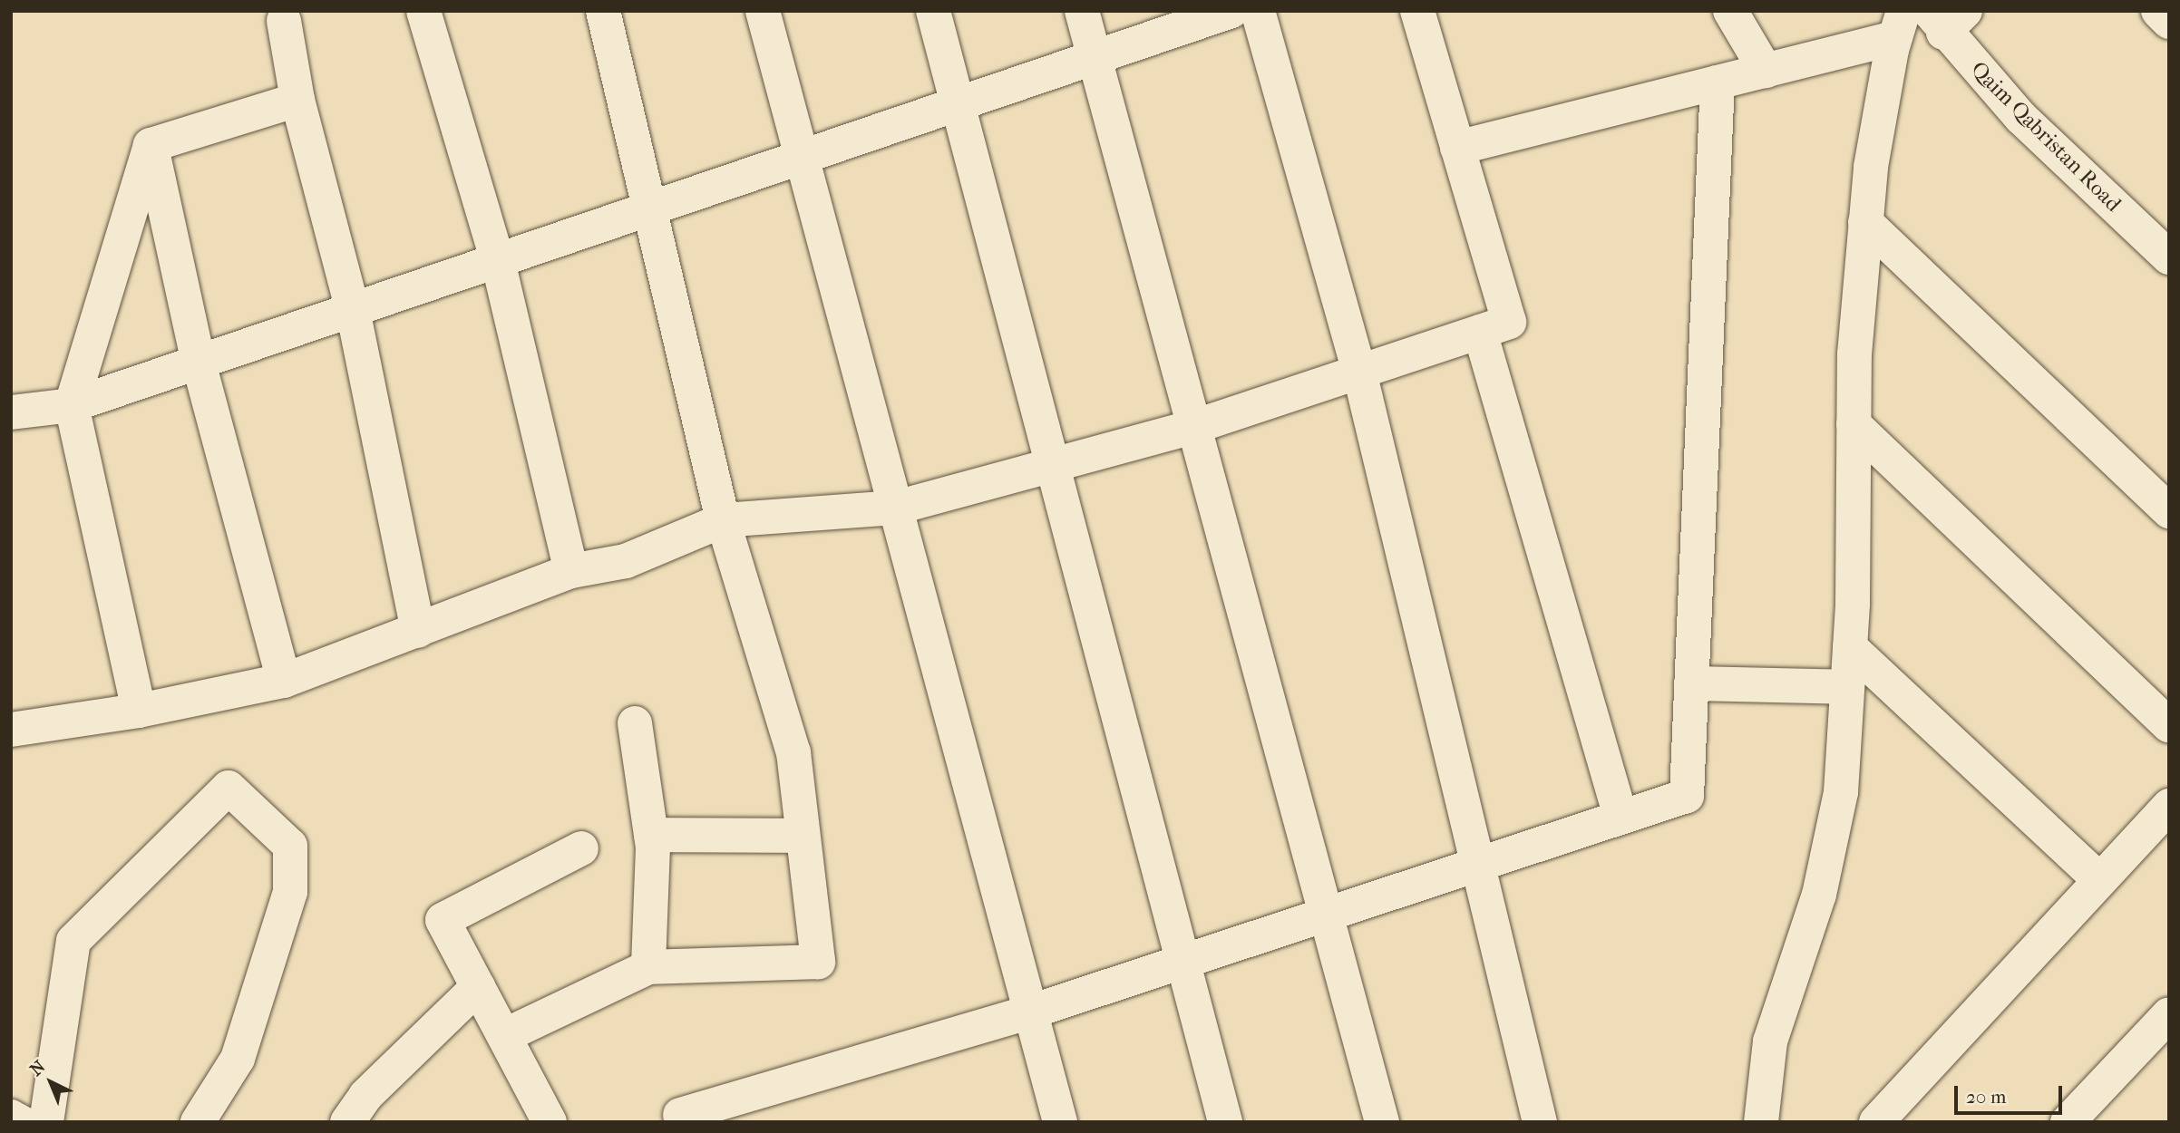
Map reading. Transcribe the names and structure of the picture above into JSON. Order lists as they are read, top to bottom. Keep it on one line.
{"streets":{"street":["Qaim Qabristan Road"]},"scale_bar":"20 m","north":"top left"}
